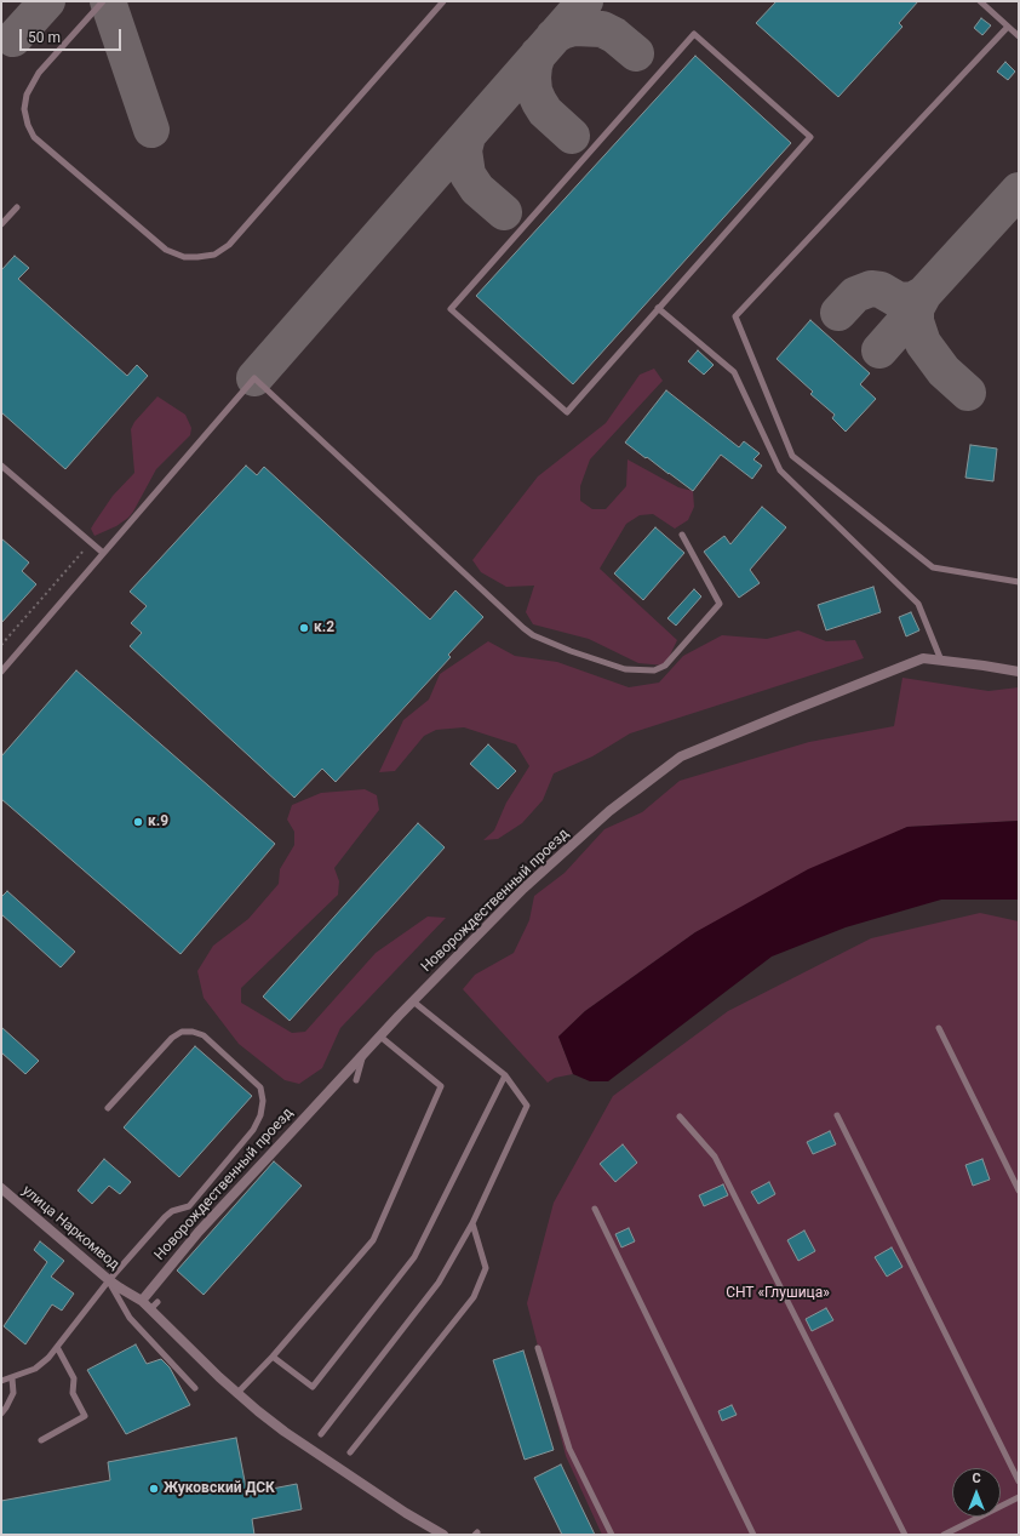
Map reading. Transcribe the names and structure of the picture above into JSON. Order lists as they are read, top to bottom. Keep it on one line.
{"streets":{"street":["Новорождественный проезд","улица Наркомвод"]},"crossings":[["Новорождественный проезд","улица Наркомвод"]],"parks":["СНТ «Глушица»"],"places":["к.2","к.9","Жуковский ДСК"],"scale_bar":"50 m","north":"top"}
